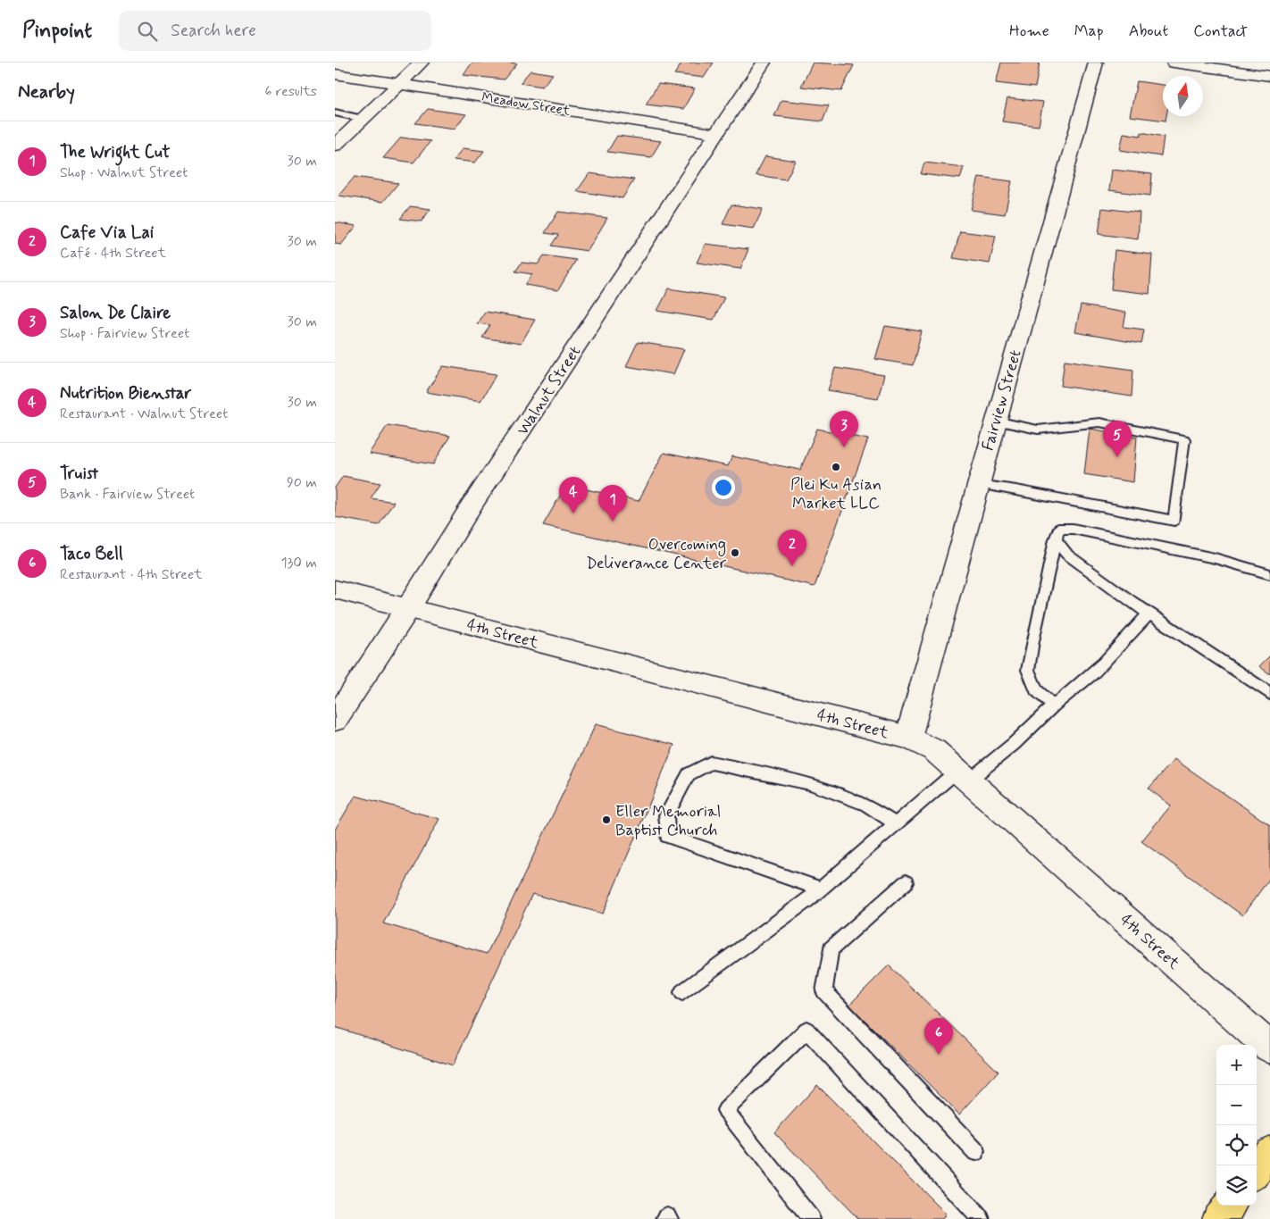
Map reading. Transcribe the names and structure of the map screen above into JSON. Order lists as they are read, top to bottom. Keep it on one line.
{"streets":{"street":["Meadow Street","Walnut Street","Fairview Street","4th Street"]},"crossings":[["Meadow Street","Walnut Street"],["Walnut Street","4th Street"],["Fairview Street","4th Street"]],"places":["Plei Ku Asian Market LLC","Overcoming Deliverance Center","Eller Memorial Baptist Church"],"north":"top","page":{"header":"Pinpoint","search":"Search here","nav":["Home","Map","About","Contact"],"heading":["Nearby","6 results"],"list":[{"mark":"1","name":"The Wright Cut","note":"Shop · Walnut Street","value":"30 m"},{"mark":"2","name":"Cafe Via Lai","note":"Café · 4th Street","value":"30 m"},{"mark":"3","name":"Salon De Claire","note":"Shop · Fairview Street","value":"30 m"},{"mark":"4","name":"Nutrition Bienstar","note":"Restaurant · Walnut Street","value":"30 m"},{"mark":"5","name":"Truist","note":"Bank · Fairview Street","value":"90 m"},{"mark":"6","name":"Taco Bell","note":"Restaurant · 4th Street","value":"130 m"}],"pins":["3","5","4","1","2","6"],"map_buttons":["+","−"]}}
